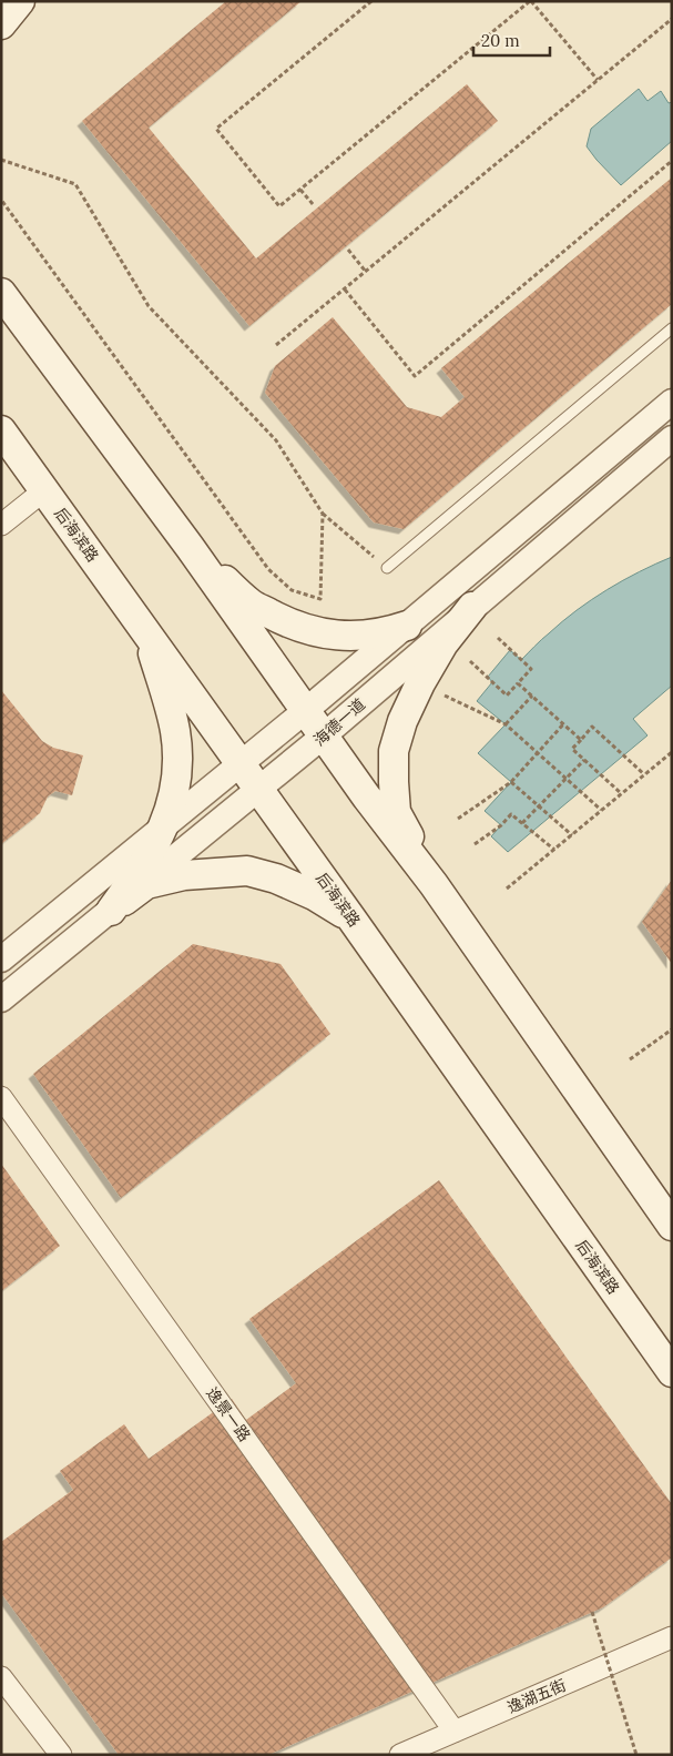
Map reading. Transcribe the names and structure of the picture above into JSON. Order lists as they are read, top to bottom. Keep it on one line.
{"streets":{"main road":["后海滨路"],"street":["海德一道","逸景一路","逸湖五街"]},"crossings":[["后海滨路","海德一道"],["逸景一路","逸湖五街"]],"scale_bar":"20 m"}
